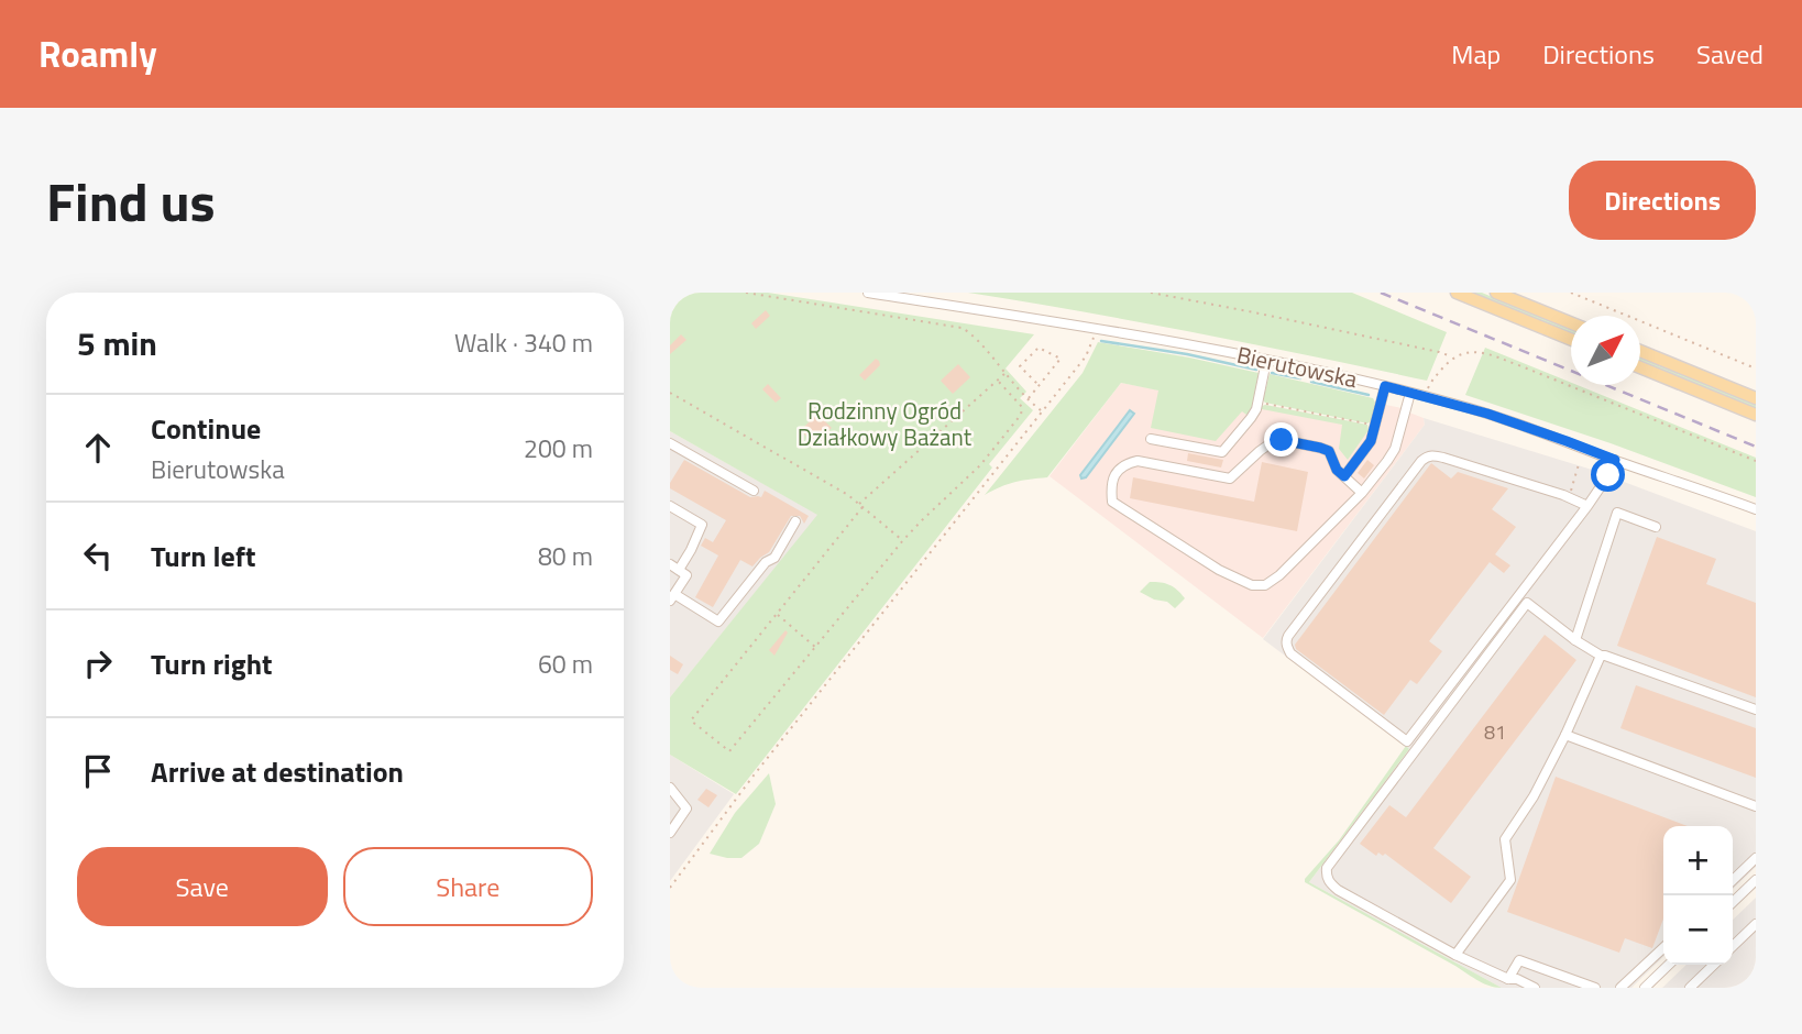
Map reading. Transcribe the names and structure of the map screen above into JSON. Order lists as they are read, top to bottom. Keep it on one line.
{"streets":{"street":["Bierutowska"]},"parks":["Rodzinny Ogród Działkowy Bażant"],"house_numbers":["81"],"north":"top right","page":{"header":"Roamly","nav":["Map","Directions","Saved"],"title":"Find us","buttons":["Directions",["Save","Share"]],"heading":["5 min","Walk · 340 m"],"list":[["Continue","Bierutowska","200 m"],["Turn left","80 m"],["Turn right","60 m"],"Arrive at destination"],"map_buttons":["+","−"]}}
